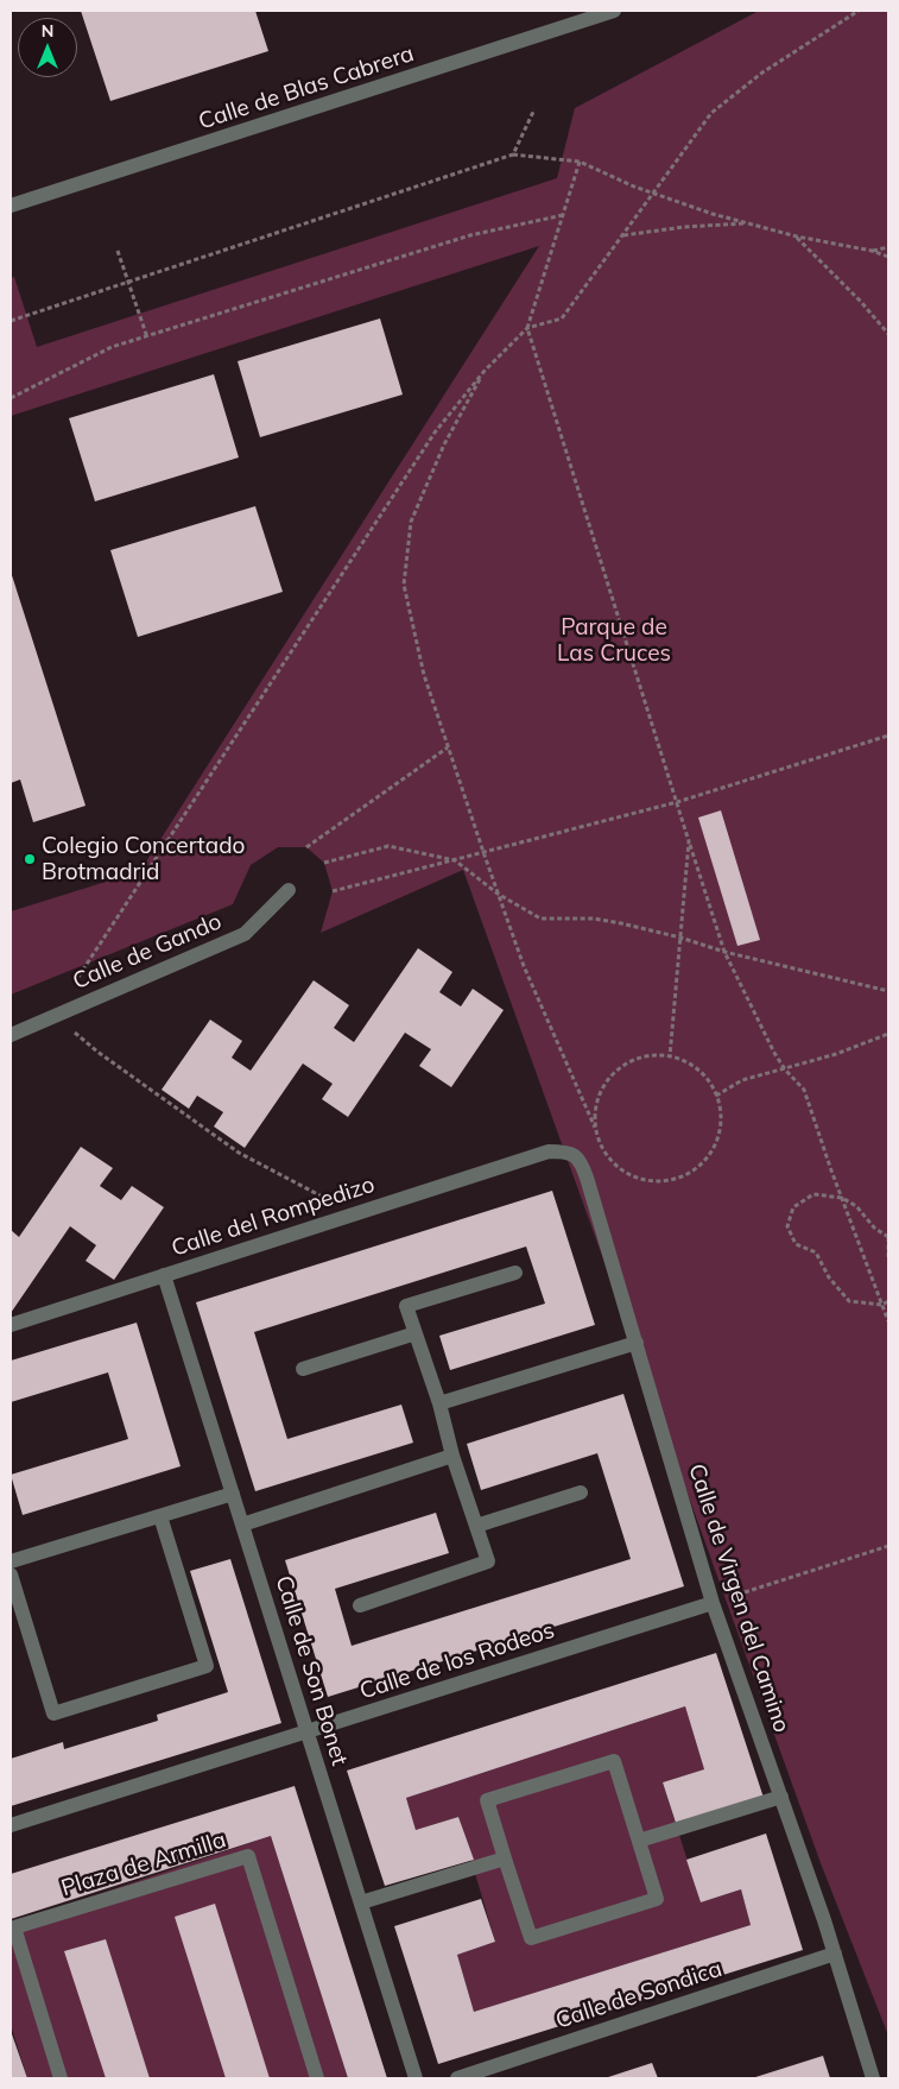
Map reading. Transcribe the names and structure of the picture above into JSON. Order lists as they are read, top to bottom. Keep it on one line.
{"streets":{"street":["Calle de Blas Cabrera","Calle de Gando","Calle del Rompedizo","Calle de Virgen del Camino","Calle de los Rodeos","Calle de Son Bonet","Plaza de Armilla","Calle de Sondica"]},"crossings":[["Calle del Rompedizo","Calle de Virgen del Camino"],["Calle del Rompedizo","Calle de Son Bonet"],["Calle de Virgen del Camino","Calle de los Rodeos"],["Calle de Virgen del Camino","Calle de Sondica"],["Calle de los Rodeos","Calle de Son Bonet"]],"parks":["Parque de Las Cruces"],"places":["Colegio Concertado Brotmadrid"],"north":"top"}
